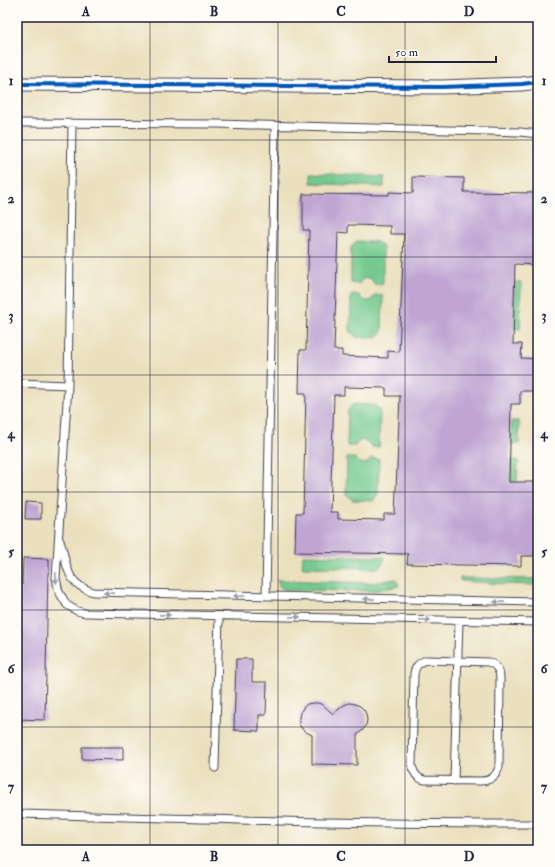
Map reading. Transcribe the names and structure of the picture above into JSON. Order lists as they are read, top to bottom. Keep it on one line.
{"scale_bar":"50 m","grid":{"columns":["A","B","C","D"],"rows":["1","2","3","4","5","6","7"]}}
